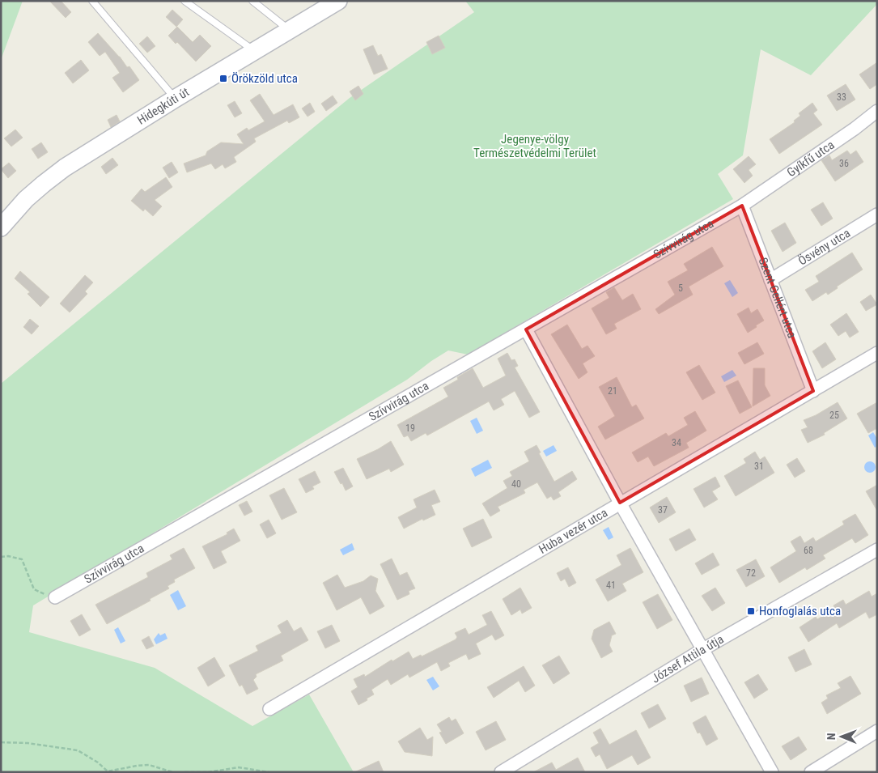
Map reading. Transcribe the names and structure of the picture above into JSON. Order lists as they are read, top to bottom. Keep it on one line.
{"streets":{"main road":["Hidegkúti út"],"street":["Gyíkfű utca","Szívvirág utca","Ösvény utca","Szent Gellért utca","Huba vezér utca","József Attila útja"]},"crossings":[["Gyíkfű utca","Szívvirág utca"],["Gyíkfű utca","Szent Gellért utca"],["Szívvirág utca","Szent Gellért utca"],["Ösvény utca","Szent Gellért utca"],["Szent Gellért utca","Huba vezér utca"]],"parks":["Jegenye-völgy Természetvédelmi Terület"],"places":{"transit":["Örökzöld utca","Honfoglalás utca"]},"house_numbers":["33","36","5","21","25","19","34","31","40","37","68","72","41"],"north":"left"}
